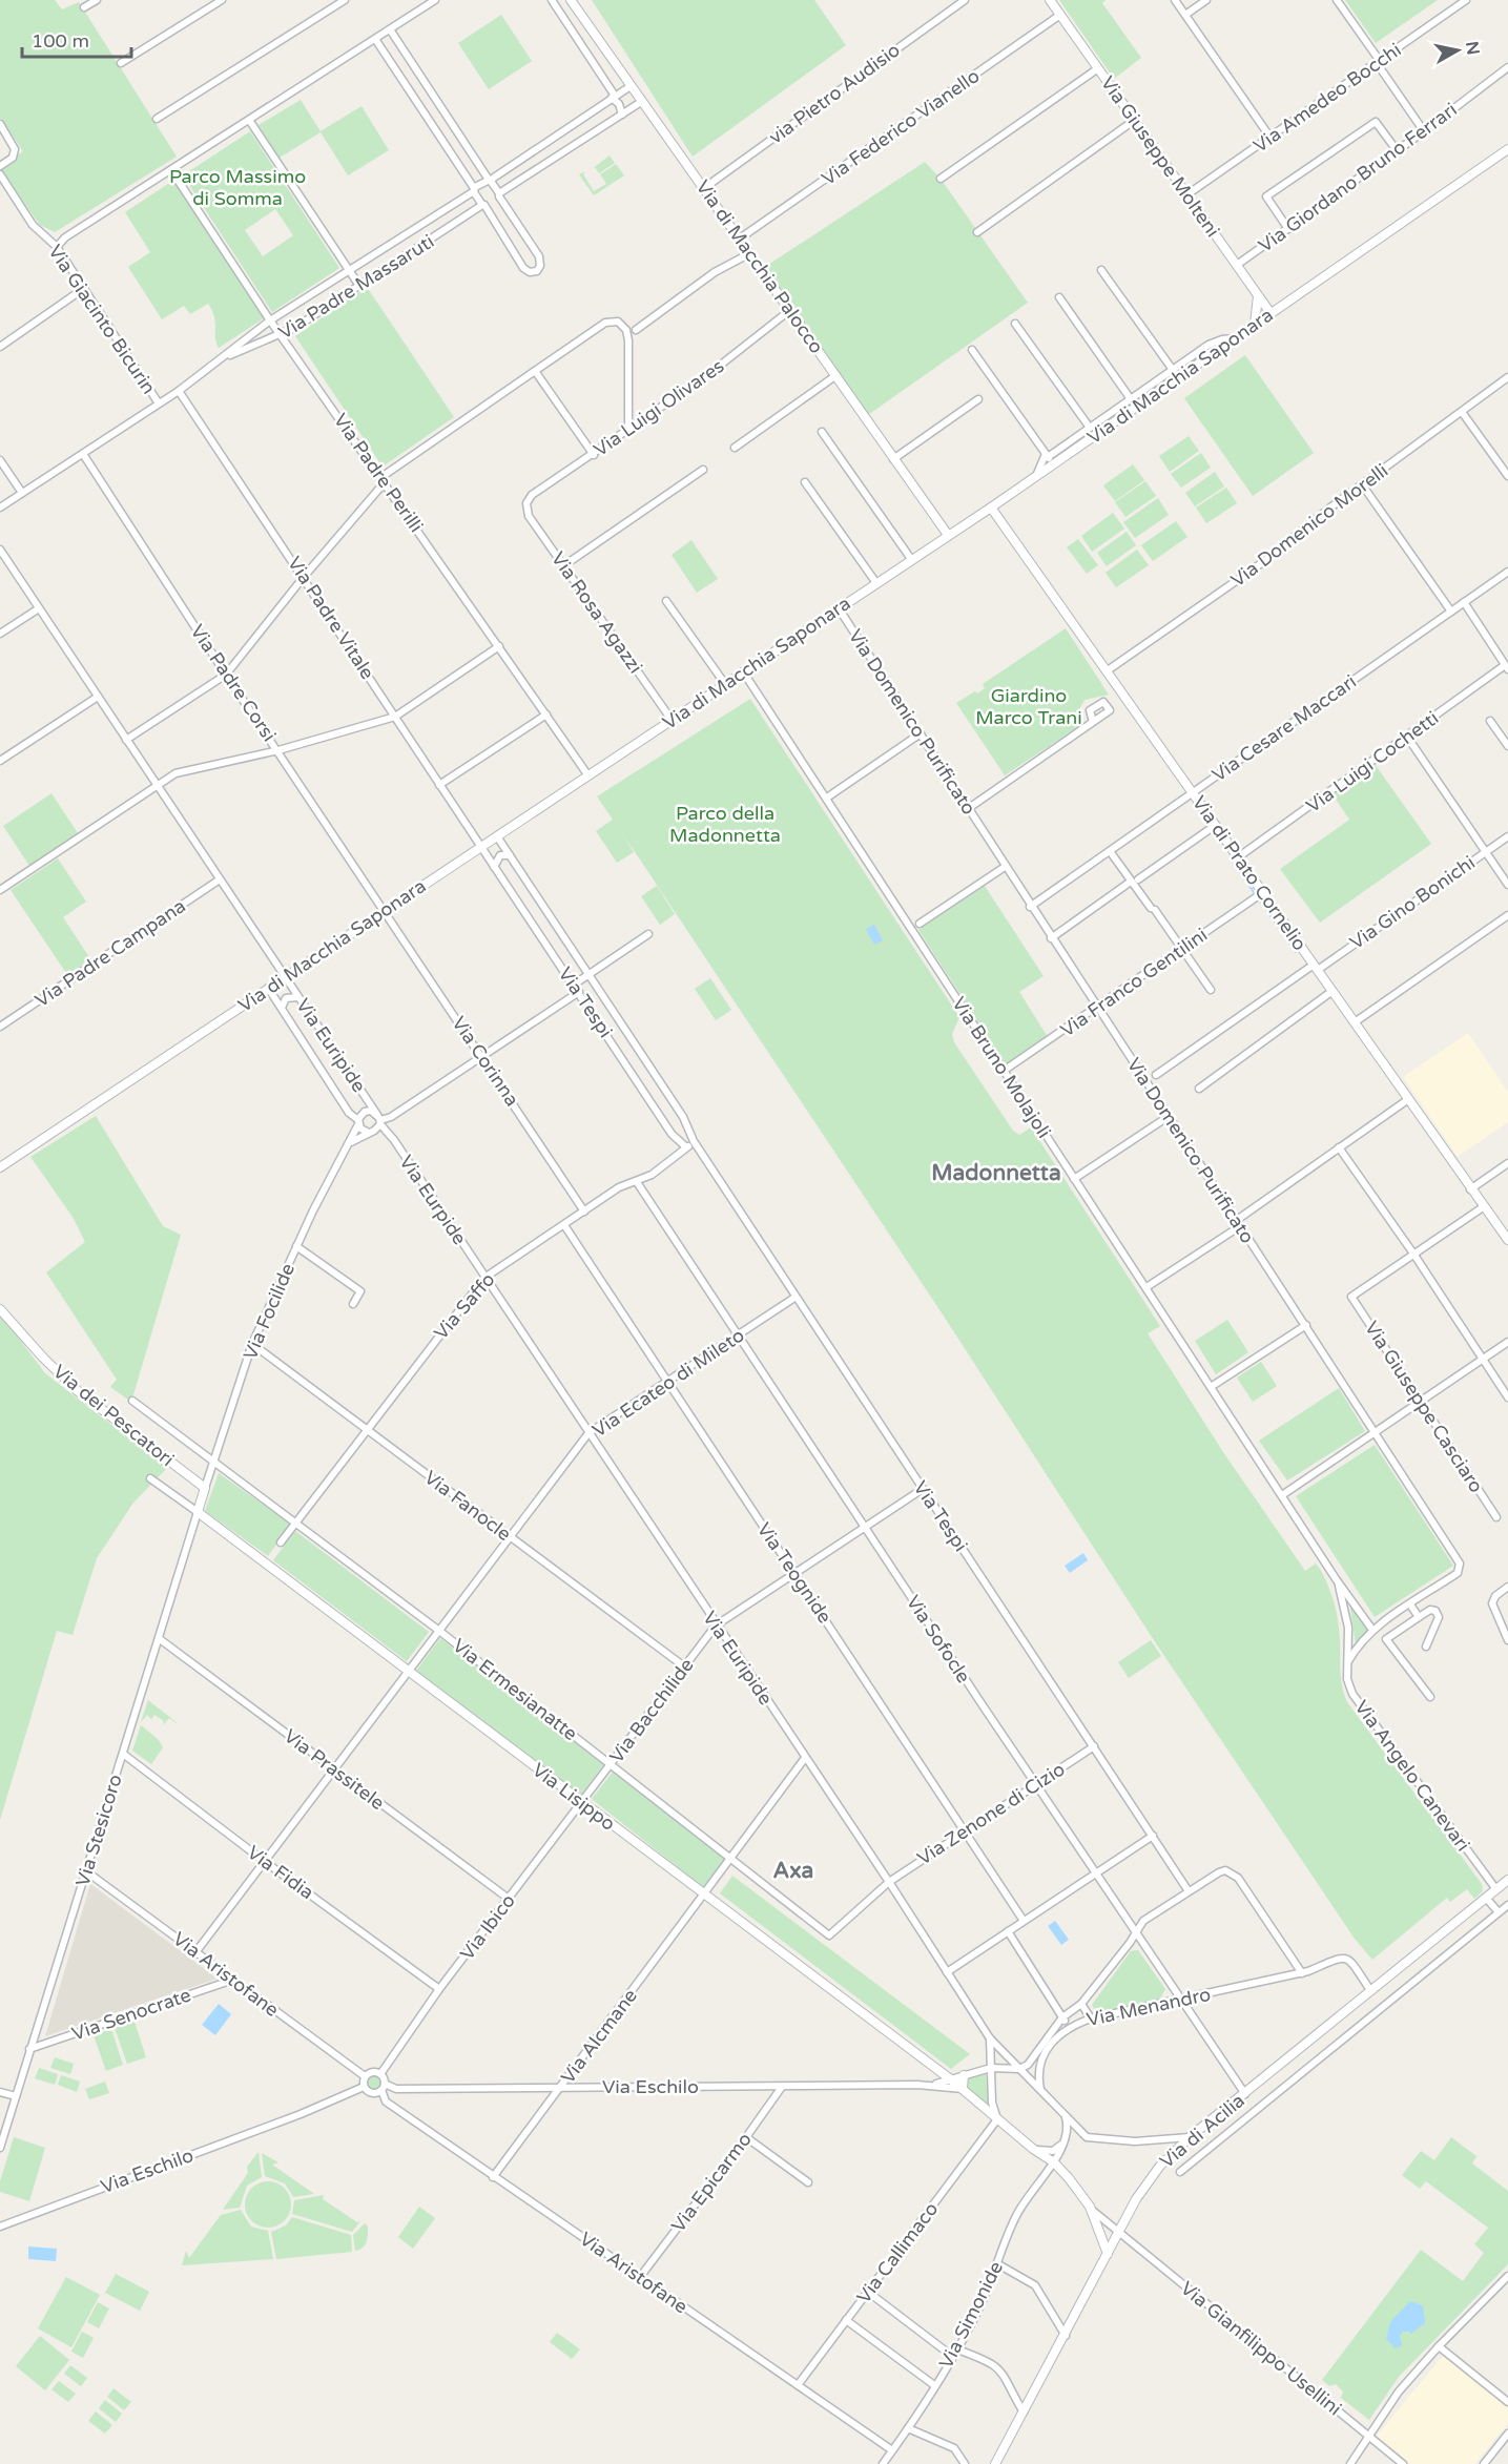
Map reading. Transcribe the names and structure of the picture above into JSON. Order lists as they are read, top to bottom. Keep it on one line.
{"streets":{"street":["via Pietro Audisio","Via Amedeo Bocchi","Via Federico Vianello","Via Giuseppe Molteni","Via Giordano Bruno Ferrari","Via di Macchia Palocco","Via Padre Massaruti","Via Giacinto Bicurin","Via di Macchia Saponara","Via Luigi Olivares","Via Padre Perilli","Via Domenico Morelli","Via Rosa Agazzi","Via Padre Vitale","Via Padre Corsi","Via Domenico Purificato","Via Cesare Maccari","Via Luigi Cochetti","Via di Prato Cornelio","Via Gino Bonichi","Via Padre Campana","Via Franco Gentilini","Via Tespi","Via Euripide","Via Corinna","Via Bruno Molajoli","Via Eurpide","Via Saffo","Via Focilide","Via Ecateo di Mileto","Via Giuseppe Casciaro","Via dei Pescatori","Via Fanocle","Via Teognide","Via Sofocle","Via Ermesianatte","Via Bacchilide","Via Prassitele","Via Angelo Canevari","Via Lisippo","Via Zenone di Cizio","Via Stesicoro","Via Fidia","Via Ibico","Via Aristofane","Via Menandro","Via Senocrate","Via Alcmane","Via Eschilo","Via di Acilia","Via Epicarmo","Via Callimaco","Via Simonide","Via Gianfilippo Usellini"]},"crossings":[["via Pietro Audisio","Via di Macchia Palocco"],["Via Amedeo Bocchi","Via Giuseppe Molteni"],["Via Federico Vianello","Via Giuseppe Molteni"],["Via Federico Vianello","Via di Macchia Palocco"],["Via Giuseppe Molteni","Via Giordano Bruno Ferrari"],["Via Giuseppe Molteni","Via di Macchia Saponara"],["Via di Macchia Palocco","Via Padre Massaruti"],["Via di Macchia Palocco","Via di Macchia Saponara"],["Via di Macchia Palocco","Via Luigi Olivares"],["Via Padre Massaruti","Via Giacinto Bicurin"],["Via Padre Massaruti","Via Padre Perilli"],["Via Padre Massaruti","Via Padre Vitale"],["Via Padre Massaruti","Via Padre Corsi"],["Via di Macchia Saponara","Via Padre Perilli"],["Via di Macchia Saponara","Via Rosa Agazzi"],["Via di Macchia Saponara","Via Padre Vitale"],["Via di Macchia Saponara","Via Padre Corsi"],["Via di Macchia Saponara","Via Domenico Purificato"],["Via di Macchia Saponara","Via di Prato Cornelio"],["Via di Macchia Saponara","Via Tespi"],["Via di Macchia Saponara","Via Euripide"],["Via di Macchia Saponara","Via Corinna"],["Via di Macchia Saponara","Via Bruno Molajoli"],["Via Luigi Olivares","Via Rosa Agazzi"],["Via Domenico Morelli","Via di Prato Cornelio"],["Via Padre Vitale","Via Tespi"],["Via Padre Corsi","Via Corinna"],["Via Domenico Purificato","Via Cesare Maccari"],["Via Domenico Purificato","Via Franco Gentilini"],["Via Domenico Purificato","Via Angelo Canevari"],["Via Cesare Maccari","Via Luigi Cochetti"],["Via Cesare Maccari","Via di Prato Cornelio"],["Via Luigi Cochetti","Via di Prato Cornelio"],["Via di Prato Cornelio","Via Gino Bonichi"],["Via di Prato Cornelio","Via Franco Gentilini"],["Via Padre Campana","Via Euripide"],["Via Franco Gentilini","Via Bruno Molajoli"],["Via Tespi","Via Saffo"],["Via Tespi","Via Ecateo di Mileto"],["Via Tespi","Via Bacchilide"],["Via Tespi","Via Zenone di Cizio"],["Via Euripide","Via Eurpide"],["Via Euripide","Via Saffo"],["Via Euripide","Via Focilide"],["Via Euripide","Via Ecateo di Mileto"],["Via Euripide","Via Sofocle"],["Via Euripide","Via Ermesianatte"],["Via Euripide","Via Bacchilide"],["Via Euripide","Via Zenone di Cizio"],["Via Euripide","Via Menandro"],["Via Euripide","Via Alcmane"],["Via Euripide","Via di Acilia"],["Via Euripide","Via Simonide"],["Via Corinna","Via Saffo"],["Via Bruno Molajoli","Via Angelo Canevari"],["Via Eurpide","Via Saffo"],["Via Saffo","Via Fanocle"],["Via Saffo","Via Teognide"],["Via Saffo","Via Sofocle"],["Via Saffo","Via Ermesianatte"],["Via Focilide","Via dei Pescatori"],["Via Focilide","Via Fanocle"],["Via Focilide","Via Ermesianatte"],["Via Focilide","Via Stesicoro"],["Via Ecateo di Mileto","Via Fanocle"],["Via Ecateo di Mileto","Via Teognide"],["Via Ecateo di Mileto","Via Sofocle"],["Via Ecateo di Mileto","Via Ermesianatte"],["Via Ecateo di Mileto","Via Prassitele"],["Via Ecateo di Mileto","Via Lisippo"],["Via Ecateo di Mileto","Via Fidia"],["Via Ecateo di Mileto","Via Aristofane"],["Via dei Pescatori","Via Stesicoro"],["Via Fanocle","Via Bacchilide"],["Via Teognide","Via Bacchilide"],["Via Teognide","Via Zenone di Cizio"],["Via Sofocle","Via Bacchilide"],["Via Sofocle","Via Zenone di Cizio"],["Via Sofocle","Via Menandro"],["Via Sofocle","Via di Acilia"],["Via Sofocle","Via Simonide"],["Via Ermesianatte","Via Bacchilide"],["Via Ermesianatte","Via Zenone di Cizio"],["Via Ermesianatte","Via Alcmane"],["Via Bacchilide","Via Ibico"],["Via Prassitele","Via Stesicoro"],["Via Prassitele","Via Ibico"],["Via Angelo Canevari","Via di Acilia"],["Via Lisippo","Via Stesicoro"],["Via Lisippo","Via Ibico"],["Via Lisippo","Via Alcmane"],["Via Lisippo","Via di Acilia"],["Via Lisippo","Via Callimaco"],["Via Lisippo","Via Simonide"],["Via Lisippo","Via Gianfilippo Usellini"],["Via Stesicoro","Via Fidia"],["Via Stesicoro","Via Aristofane"],["Via Stesicoro","Via Senocrate"],["Via Fidia","Via Ibico"],["Via Ibico","Via Aristofane"],["Via Ibico","Via Eschilo"],["Via Aristofane","Via Senocrate"],["Via Aristofane","Via Alcmane"],["Via Aristofane","Via Eschilo"],["Via Aristofane","Via Epicarmo"],["Via Aristofane","Via Callimaco"],["Via Aristofane","Via Simonide"],["Via Menandro","Via di Acilia"],["Via Menandro","Via Simonide"],["Via Alcmane","Via Eschilo"],["Via Eschilo","Via Epicarmo"],["Via di Acilia","Via Simonide"],["Via di Acilia","Via Gianfilippo Usellini"]],"districts":["Madonnetta","Axa"],"parks":["Parco Massimo di Somma","Giardino Marco Trani","Parco della Madonnetta"],"scale_bar":"100 m","north":"right"}
